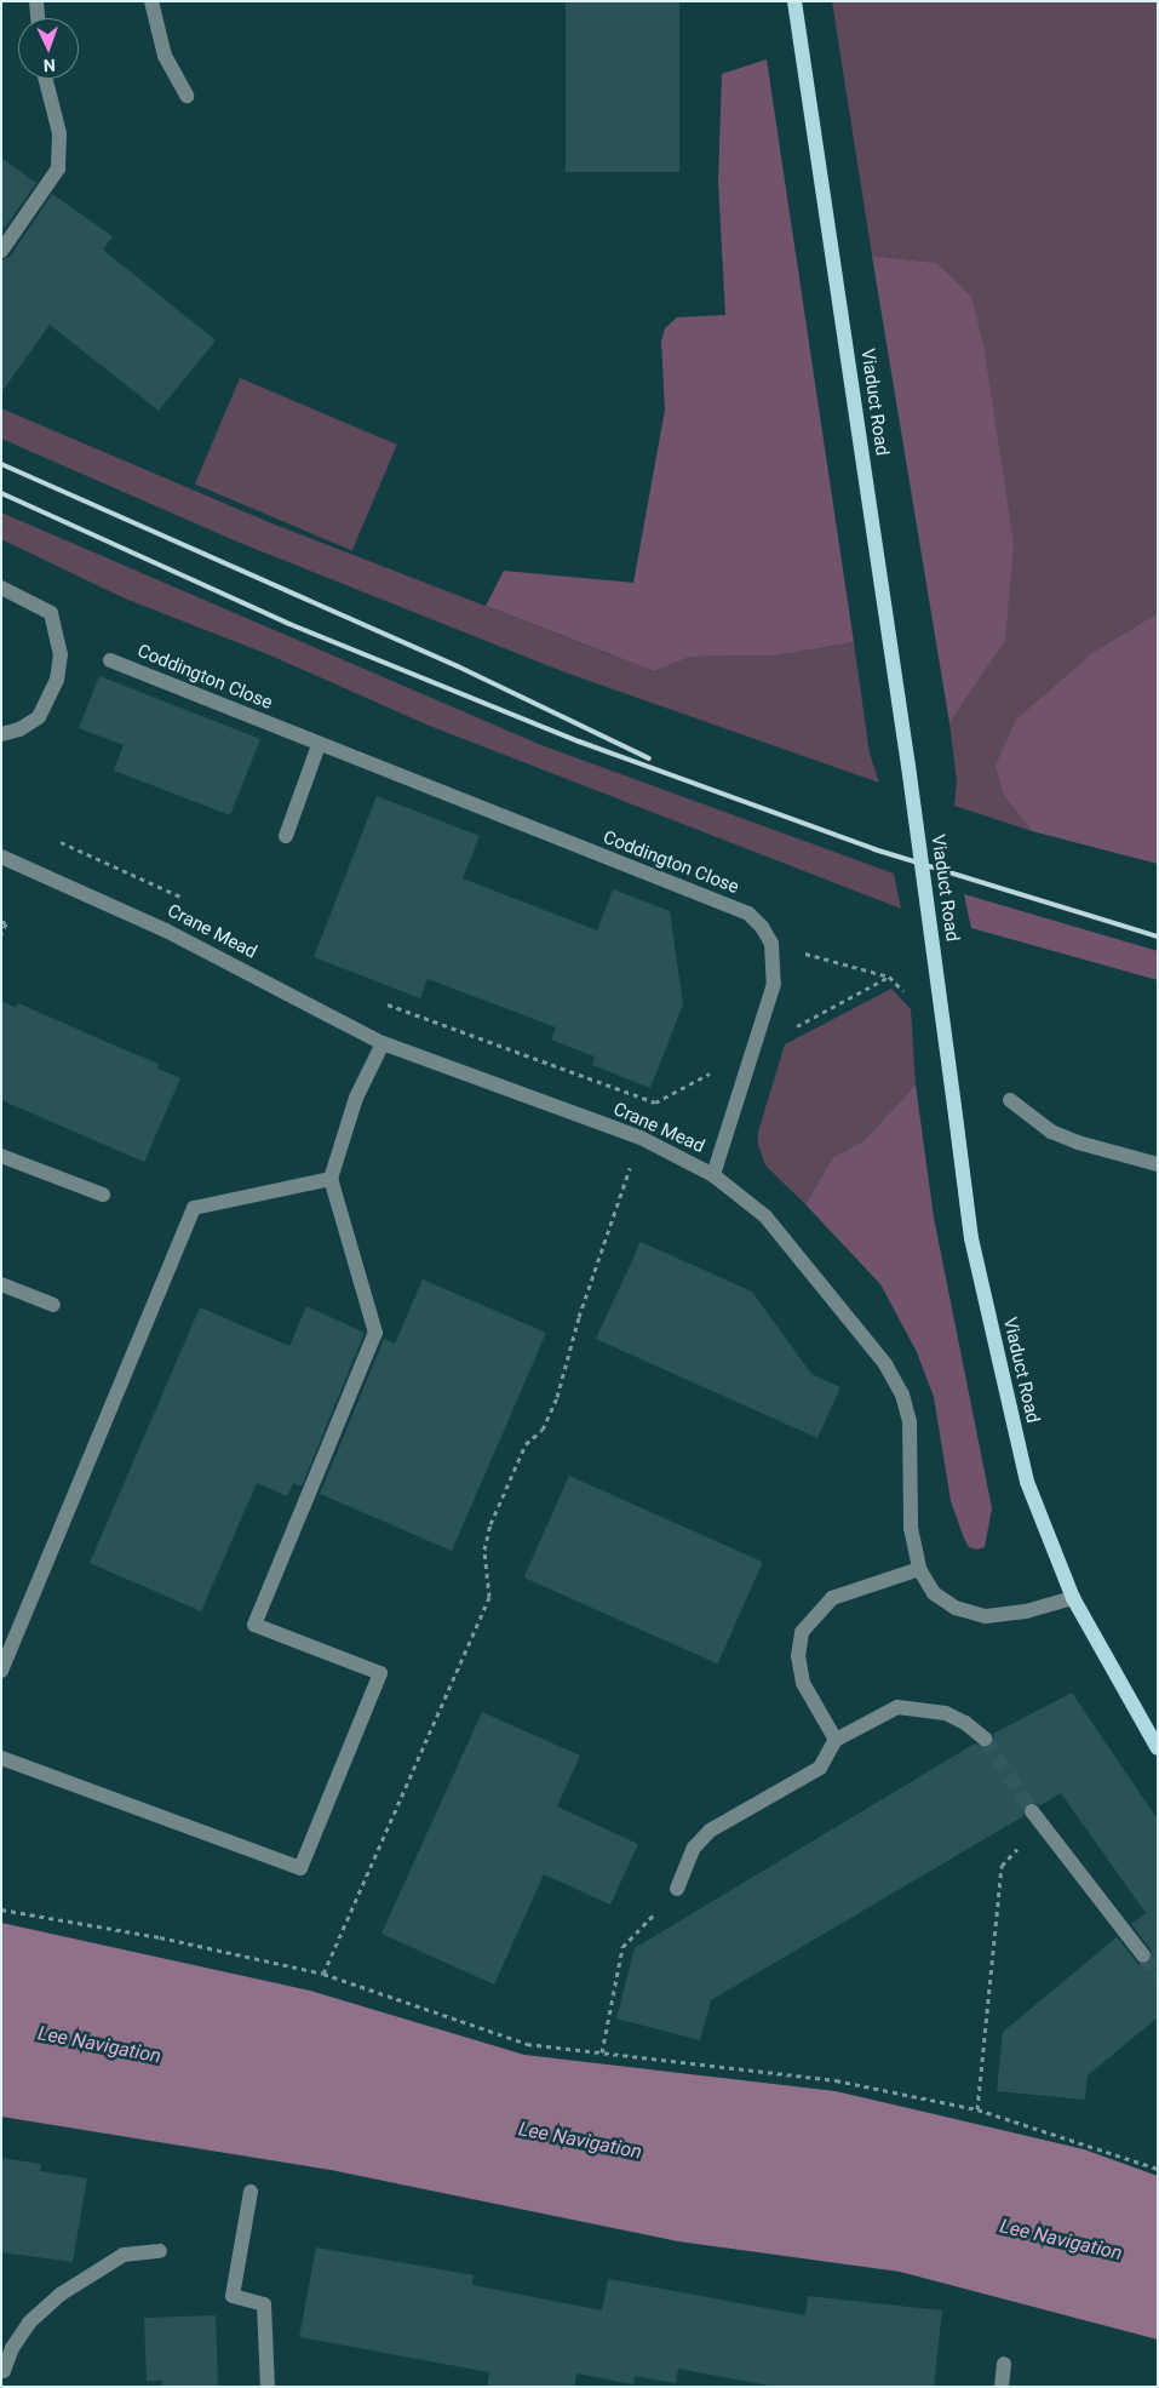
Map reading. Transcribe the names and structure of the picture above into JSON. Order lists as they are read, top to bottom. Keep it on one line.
{"streets":{"main road":["Viaduct Road"],"street":["Coddington Close","Crane Mead"]},"crossings":[["Viaduct Road","Crane Mead"],["Coddington Close","Crane Mead"]],"water":["Lee Navigation"],"north":"bottom"}
